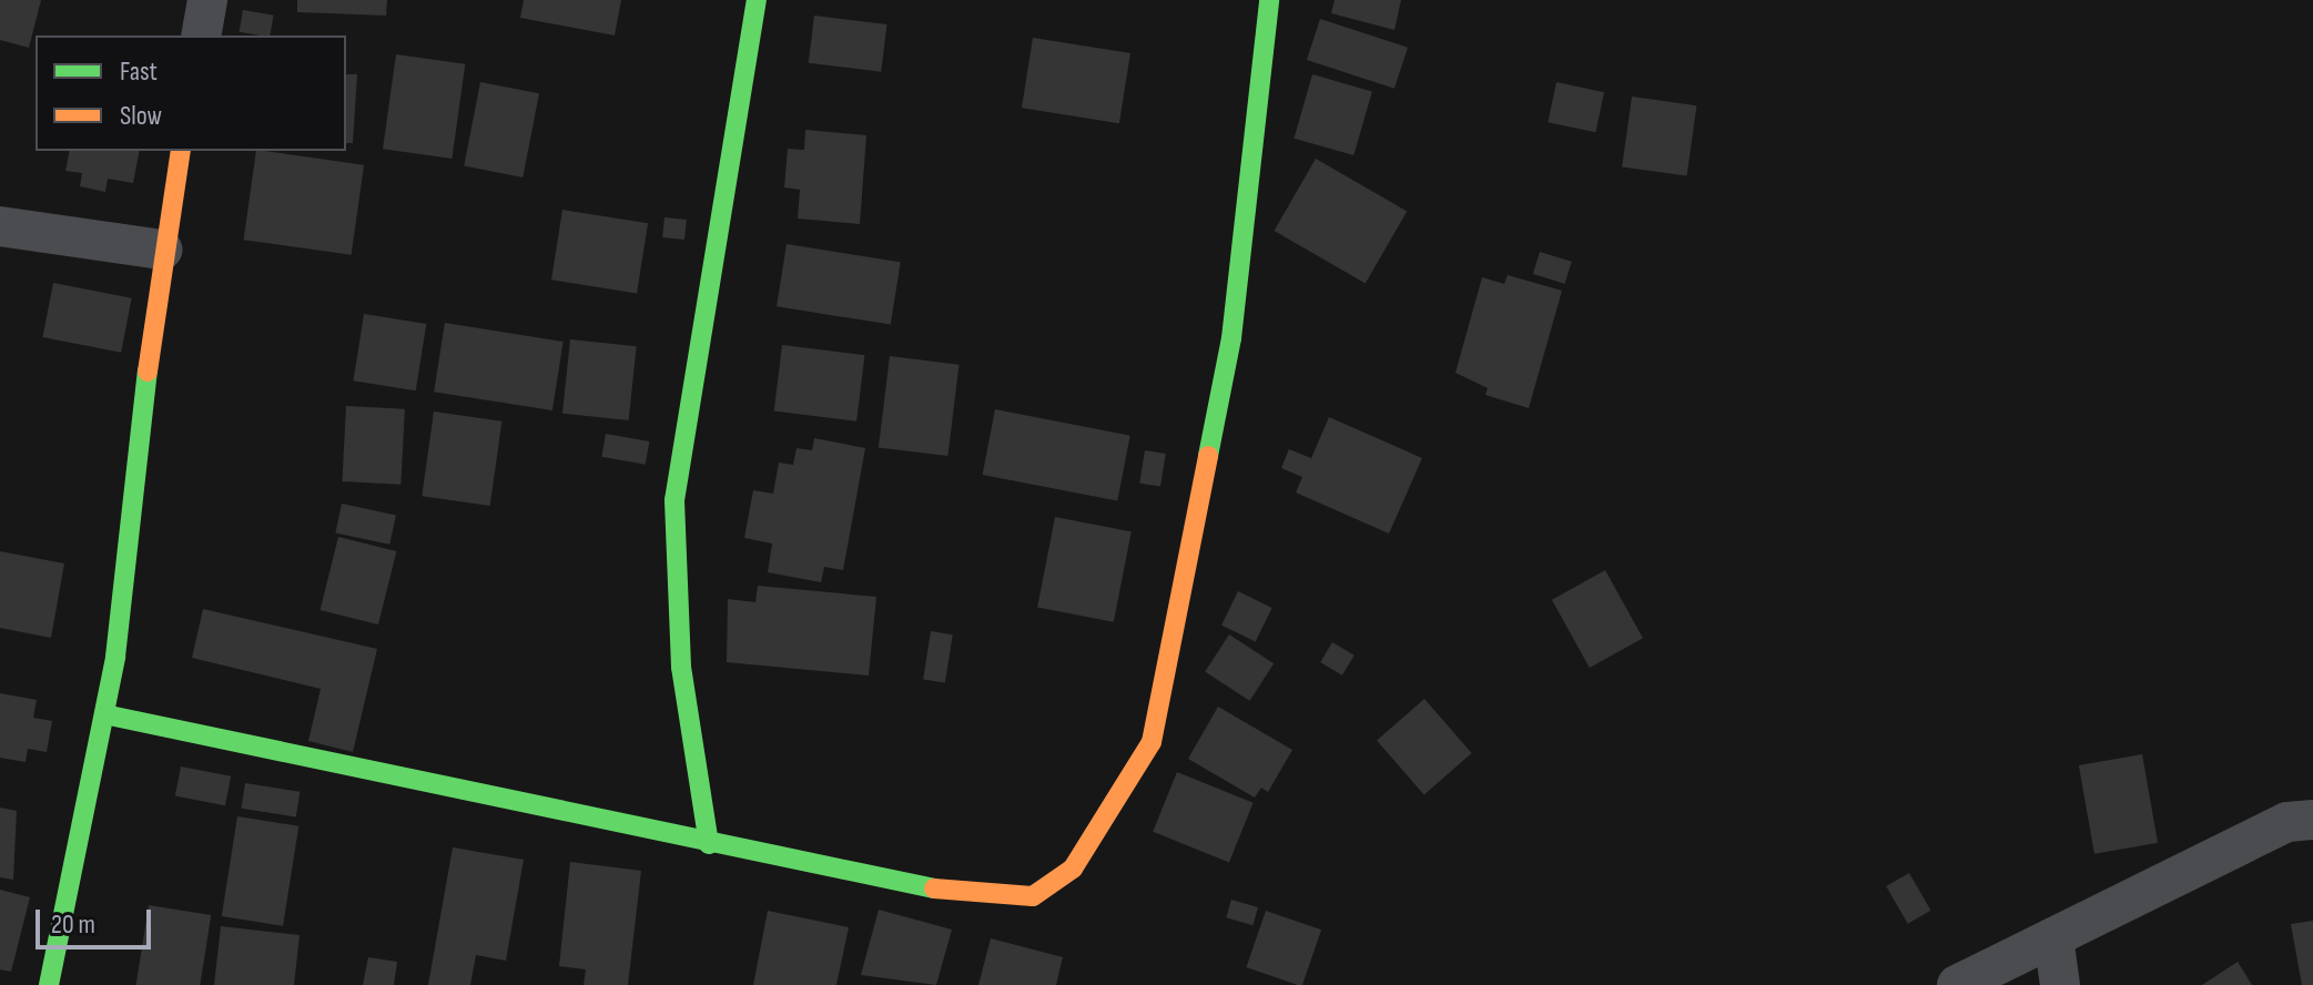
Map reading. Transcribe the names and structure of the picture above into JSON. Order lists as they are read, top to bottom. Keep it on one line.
{"legend":["Fast","Slow"],"scale_bar":"20 m"}
